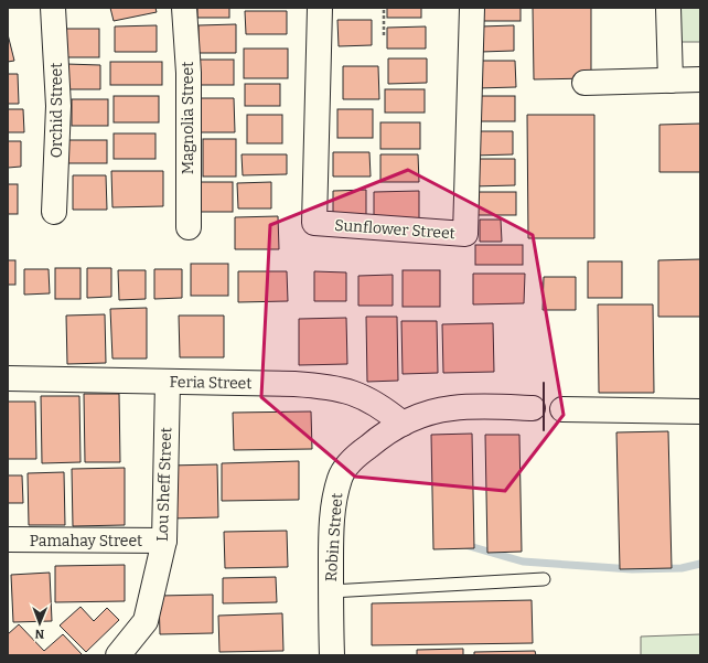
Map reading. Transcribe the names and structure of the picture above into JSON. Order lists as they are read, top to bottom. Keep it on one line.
{"streets":{"street":["Orchid Street","Magnolia Street","Sunflower Street","Feria Street","Lou Sheff Street","Robin Street","Pamahay Street"]},"crossings":[["Feria Street","Lou Sheff Street"],["Feria Street","Robin Street"],["Lou Sheff Street","Pamahay Street"]],"north":"bottom"}
